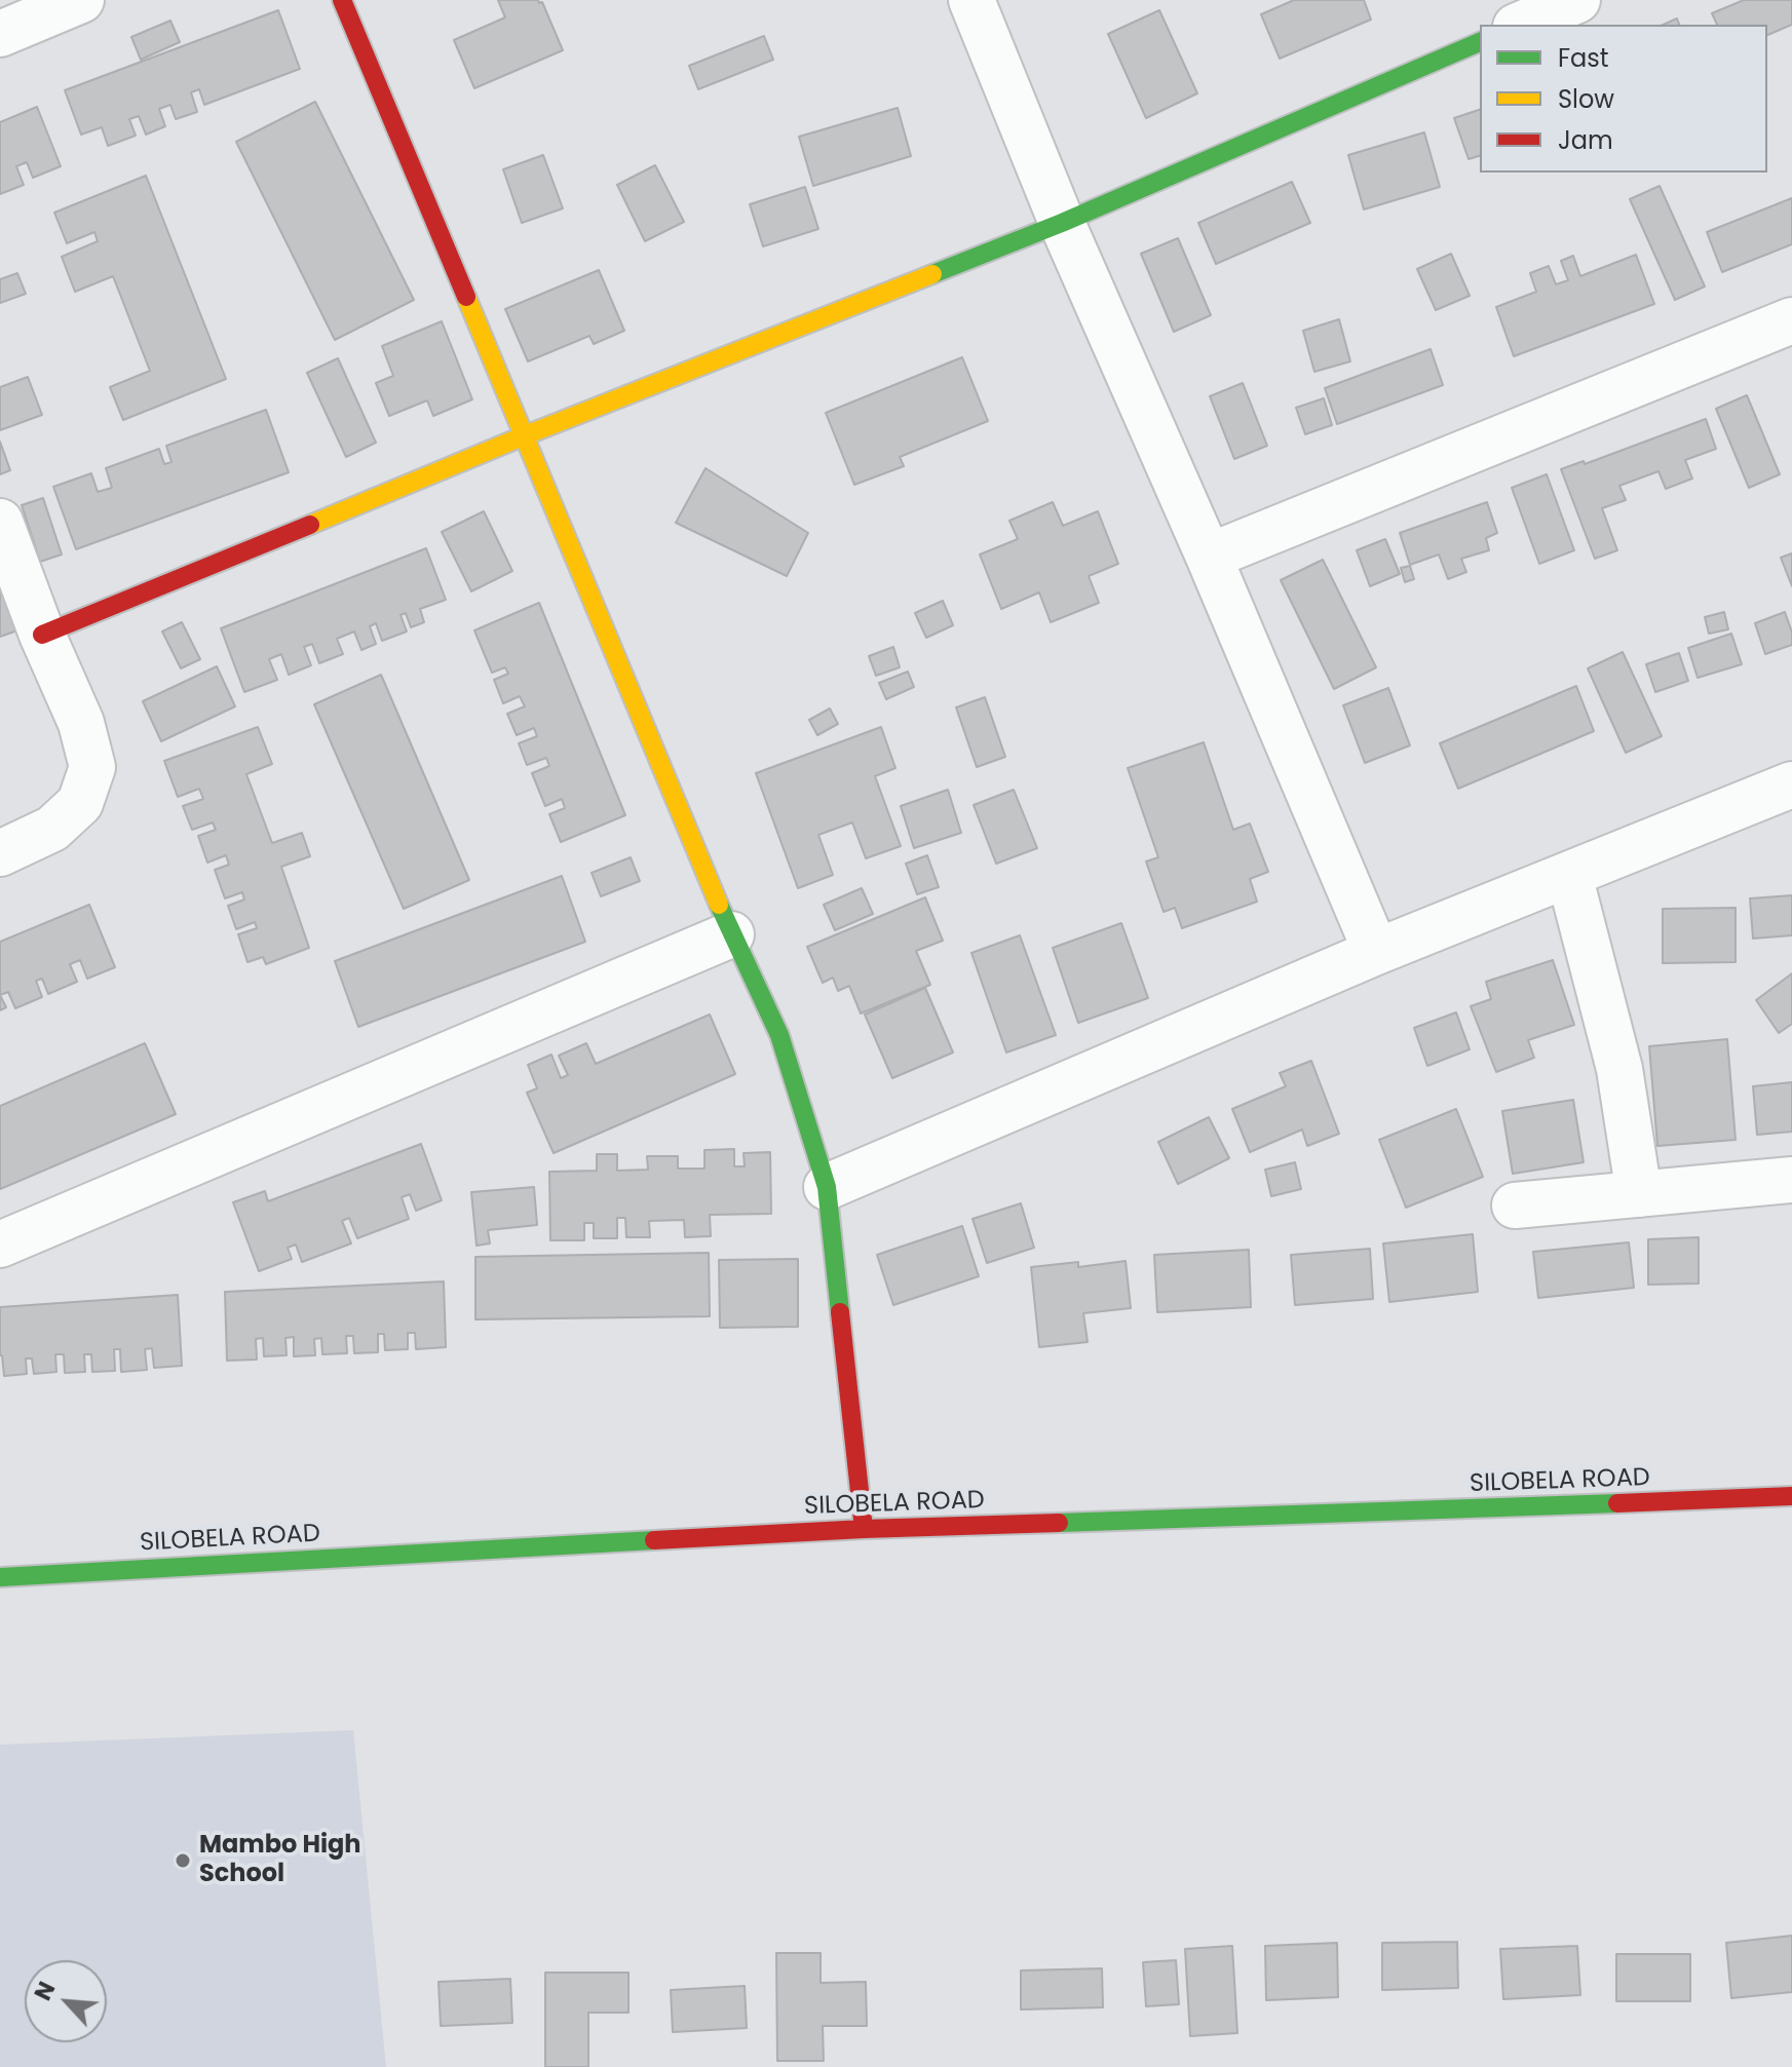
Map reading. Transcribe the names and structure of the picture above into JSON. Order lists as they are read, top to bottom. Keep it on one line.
{"streets":{"street":["SILOBELA ROAD"]},"places":["Mambo High School"],"legend":["Fast","Slow","Jam"],"north":"top left"}
